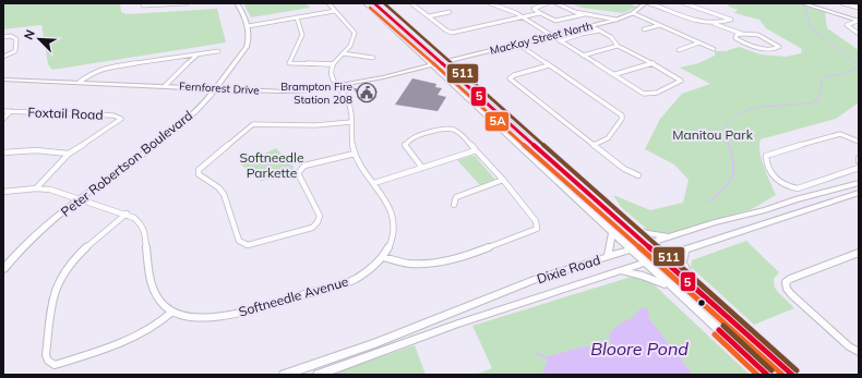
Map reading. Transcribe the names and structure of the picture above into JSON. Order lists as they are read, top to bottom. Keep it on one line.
{"streets":{"main road":["MacKay Street North","Fernforest Drive","Peter Robertson Boulevard","Dixie Road"],"street":["Foxtail Road","Softneedle Avenue"]},"crossings":[["MacKay Street North","Fernforest Drive"],["Fernforest Drive","Peter Robertson Boulevard"],["Fernforest Drive","Softneedle Avenue"],["Foxtail Road","Softneedle Avenue"],["Peter Robertson Boulevard","Softneedle Avenue"]],"water":["Bloore Pond"],"parks":["Manitou Park","Softneedle Parkette"],"places":{"public building":["Brampton Fire Station 208"]},"lines":["transit line 5","transit line 511","transit line 5A"],"north":"top left"}
